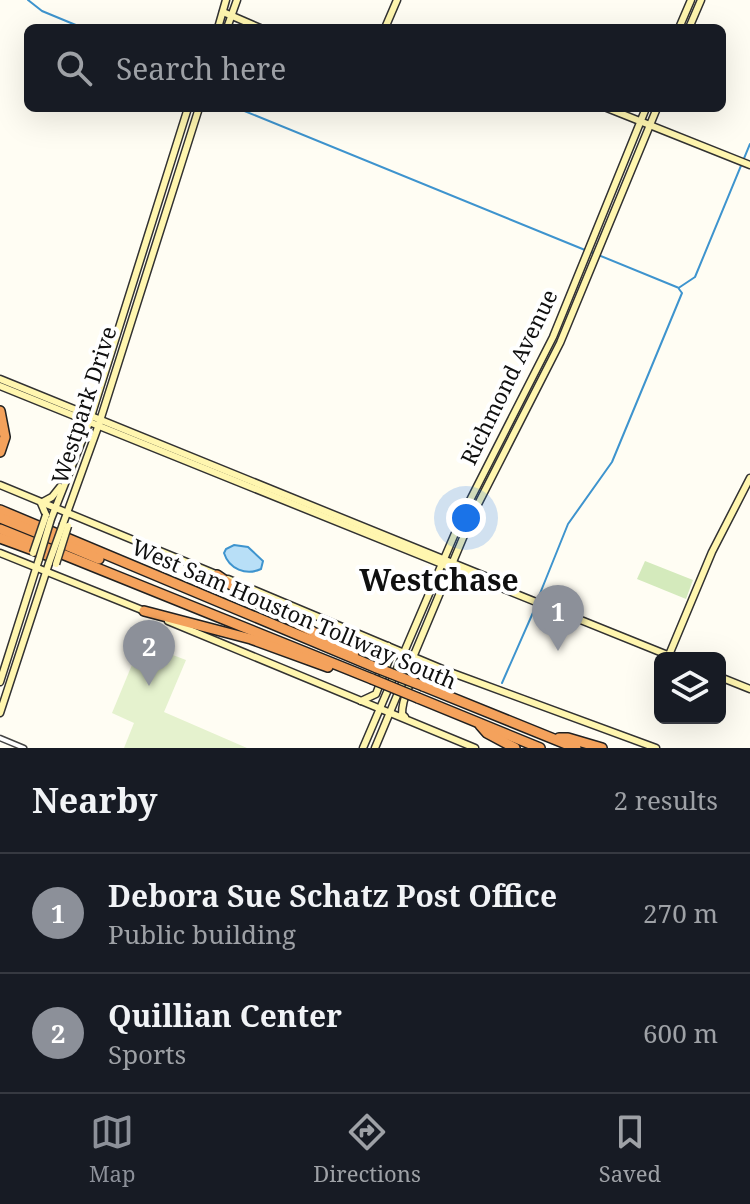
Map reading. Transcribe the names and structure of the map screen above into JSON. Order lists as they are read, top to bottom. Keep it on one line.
{"streets":{"highway":["West Sam Houston Tollway South"],"main road":["Richmond Avenue","Westpark Drive"]},"districts":["Westchase"],"page":{"search":"Search here","pins":["1","2"],"heading":["Nearby","2 results"],"list":[{"mark":"1","name":"Debora Sue Schatz Post Office","note":"Public building","value":"270 m"},{"mark":"2","name":"Quillian Center","note":"Sports","value":"600 m"}],"nav":["Map","Directions","Saved"]}}
